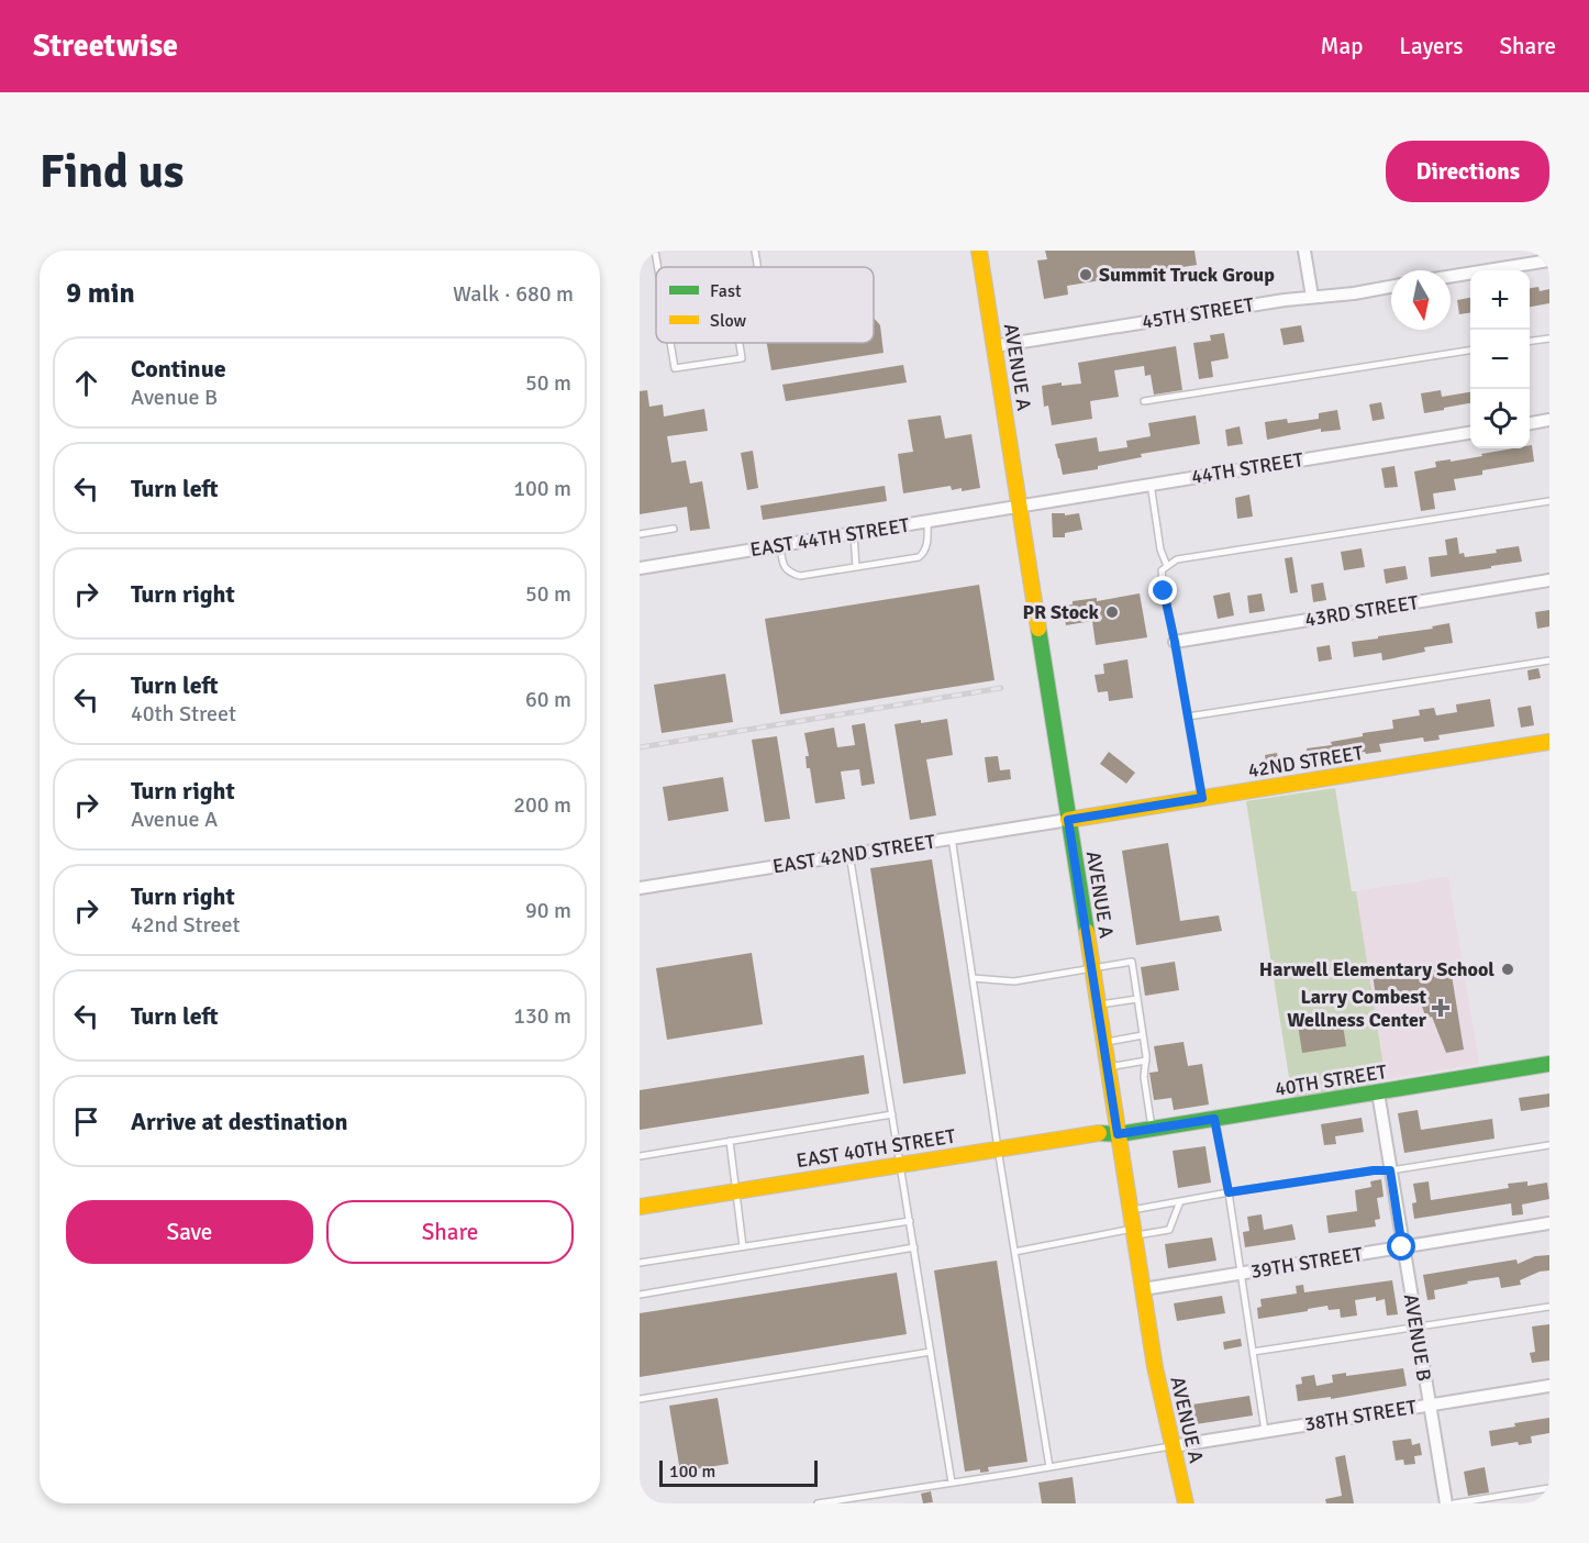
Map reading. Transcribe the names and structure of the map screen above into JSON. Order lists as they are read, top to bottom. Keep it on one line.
{"streets":{"street":["45TH STREET","AVENUE A","44TH STREET","EAST 44TH STREET","43RD STREET","42ND STREET","EAST 42ND STREET","40TH STREET","EAST 40TH STREET","39TH STREET","AVENUE B","38TH STREET"]},"crossings":[["45TH STREET","AVENUE A"],["AVENUE A","44TH STREET"],["AVENUE A","EAST 44TH STREET"],["AVENUE A","42ND STREET"],["AVENUE A","EAST 42ND STREET"],["AVENUE A","40TH STREET"],["AVENUE A","EAST 40TH STREET"],["AVENUE A","39TH STREET"],["AVENUE A","38TH STREET"],["44TH STREET","EAST 44TH STREET"],["42ND STREET","EAST 42ND STREET"],["40TH STREET","EAST 40TH STREET"],["40TH STREET","AVENUE B"],["39TH STREET","AVENUE B"],["AVENUE B","38TH STREET"]],"places":{"other":["Summit Truck Group","PR Stock","Harwell Elementary School"],"health":["Larry Combest Wellness Center"]},"legend":["Fast","Slow"],"scale_bar":"100 m","north":"bottom","page":{"header":"Streetwise","nav":["Map","Layers","Share"],"buttons":["Directions",["Save","Share"]],"title":"Find us","heading":["9 min","Walk · 680 m"],"map_buttons":["+","−"],"list":[["Continue","Avenue B","50 m"],["Turn left","100 m"],["Turn right","50 m"],["Turn left","40th Street","60 m"],["Turn right","Avenue A","200 m"],["Turn right","42nd Street","90 m"],["Turn left","130 m"],"Arrive at destination"],"scale":"100 m"}}
